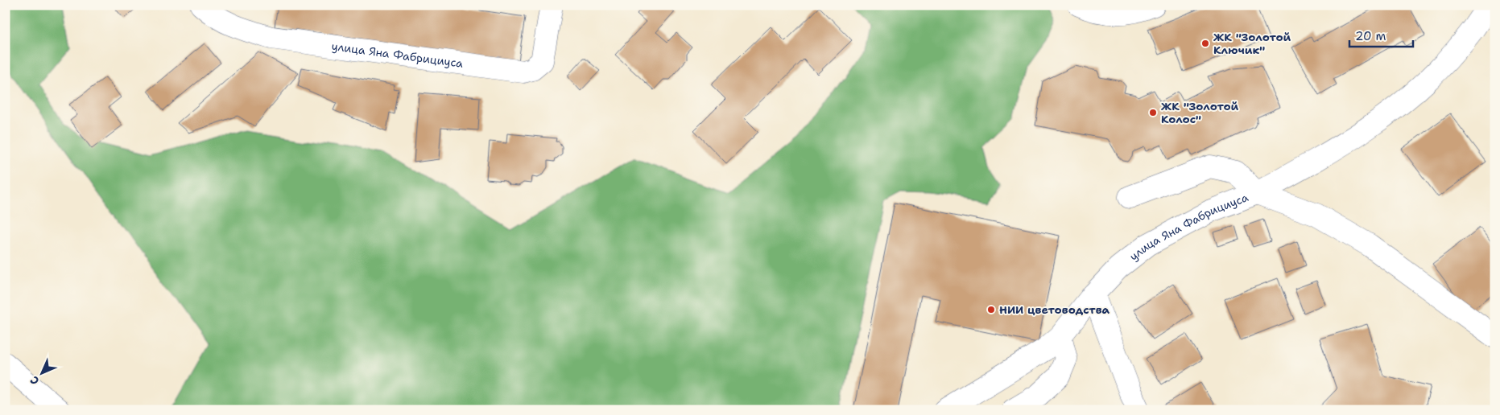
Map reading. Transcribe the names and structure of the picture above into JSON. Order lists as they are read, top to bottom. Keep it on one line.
{"streets":{"street":["улица Яна Фабрициуса"]},"places":["ЖК \"Золотой Ключик\"","ЖК \"Золотой Колос\"","НИИ цветоводства"],"scale_bar":"20 m","north":"bottom left"}
